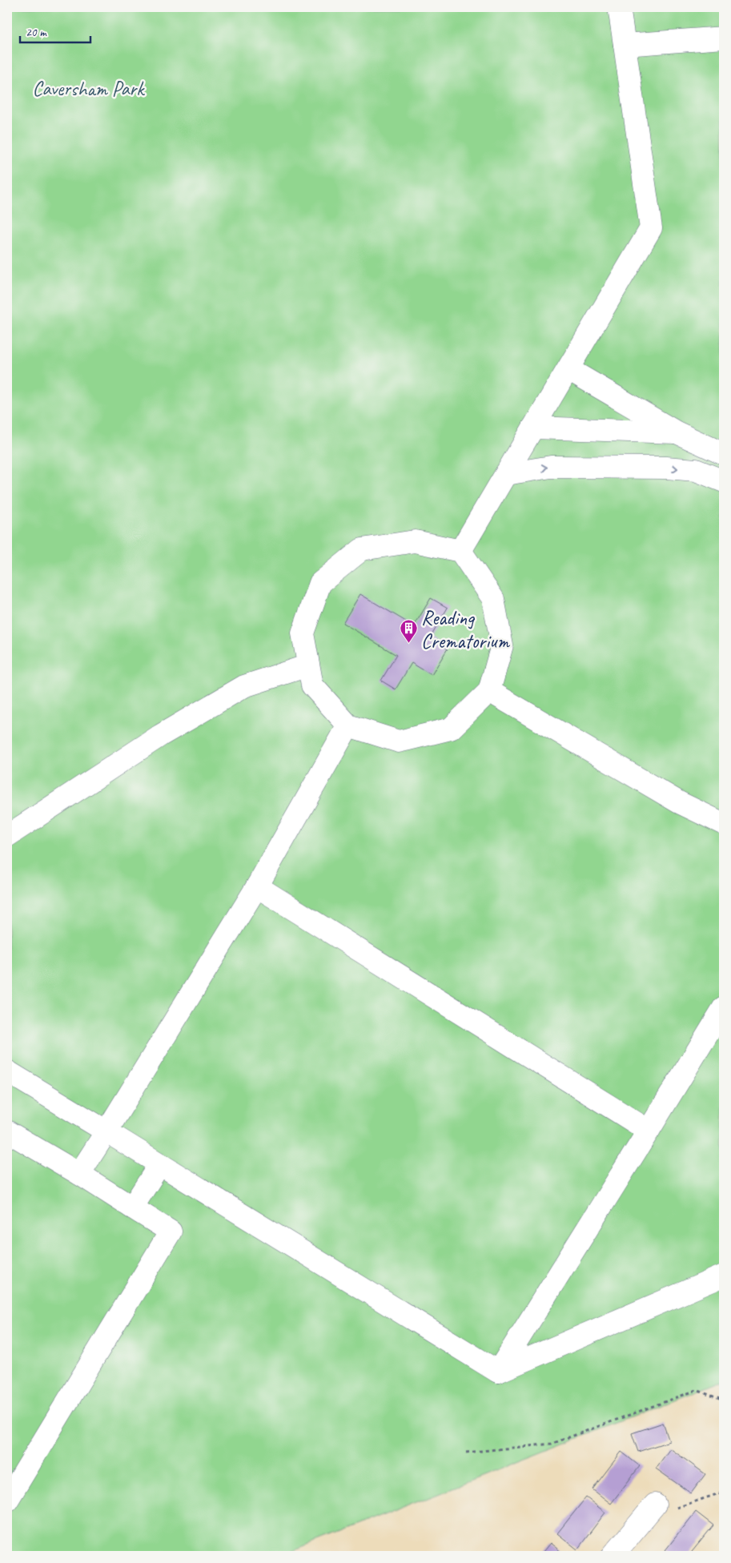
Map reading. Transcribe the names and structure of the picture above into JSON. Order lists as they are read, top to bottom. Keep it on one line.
{"parks":["Caversham Park"],"places":{"building":["Reading Crematorium"]},"scale_bar":"20 m"}
